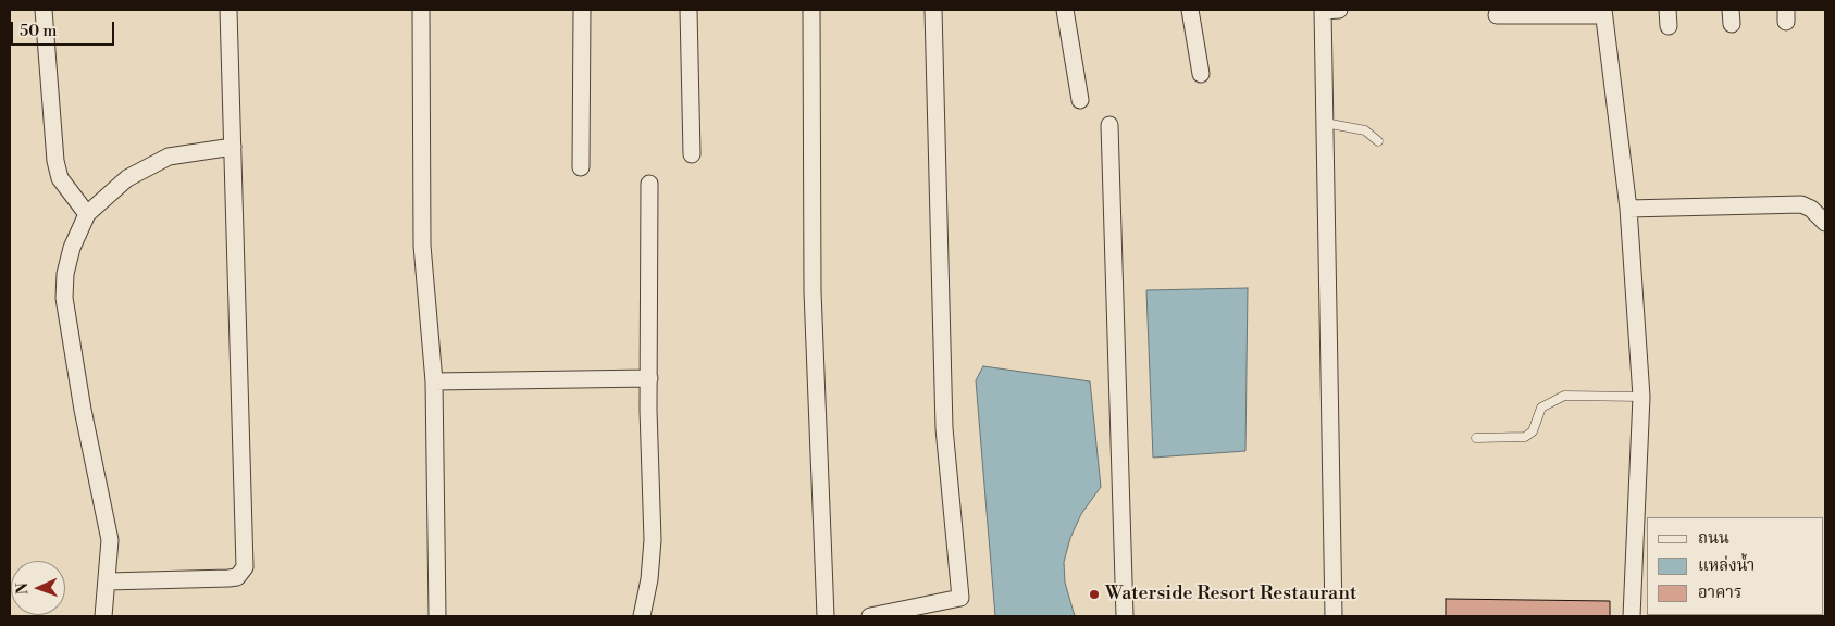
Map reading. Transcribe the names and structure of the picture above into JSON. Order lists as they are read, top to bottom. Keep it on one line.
{"places":["Waterside Resort Restaurant"],"legend":["ถนน","แหล่งน้ำ","อาคาร"],"scale_bar":"50 m","north":"left"}
